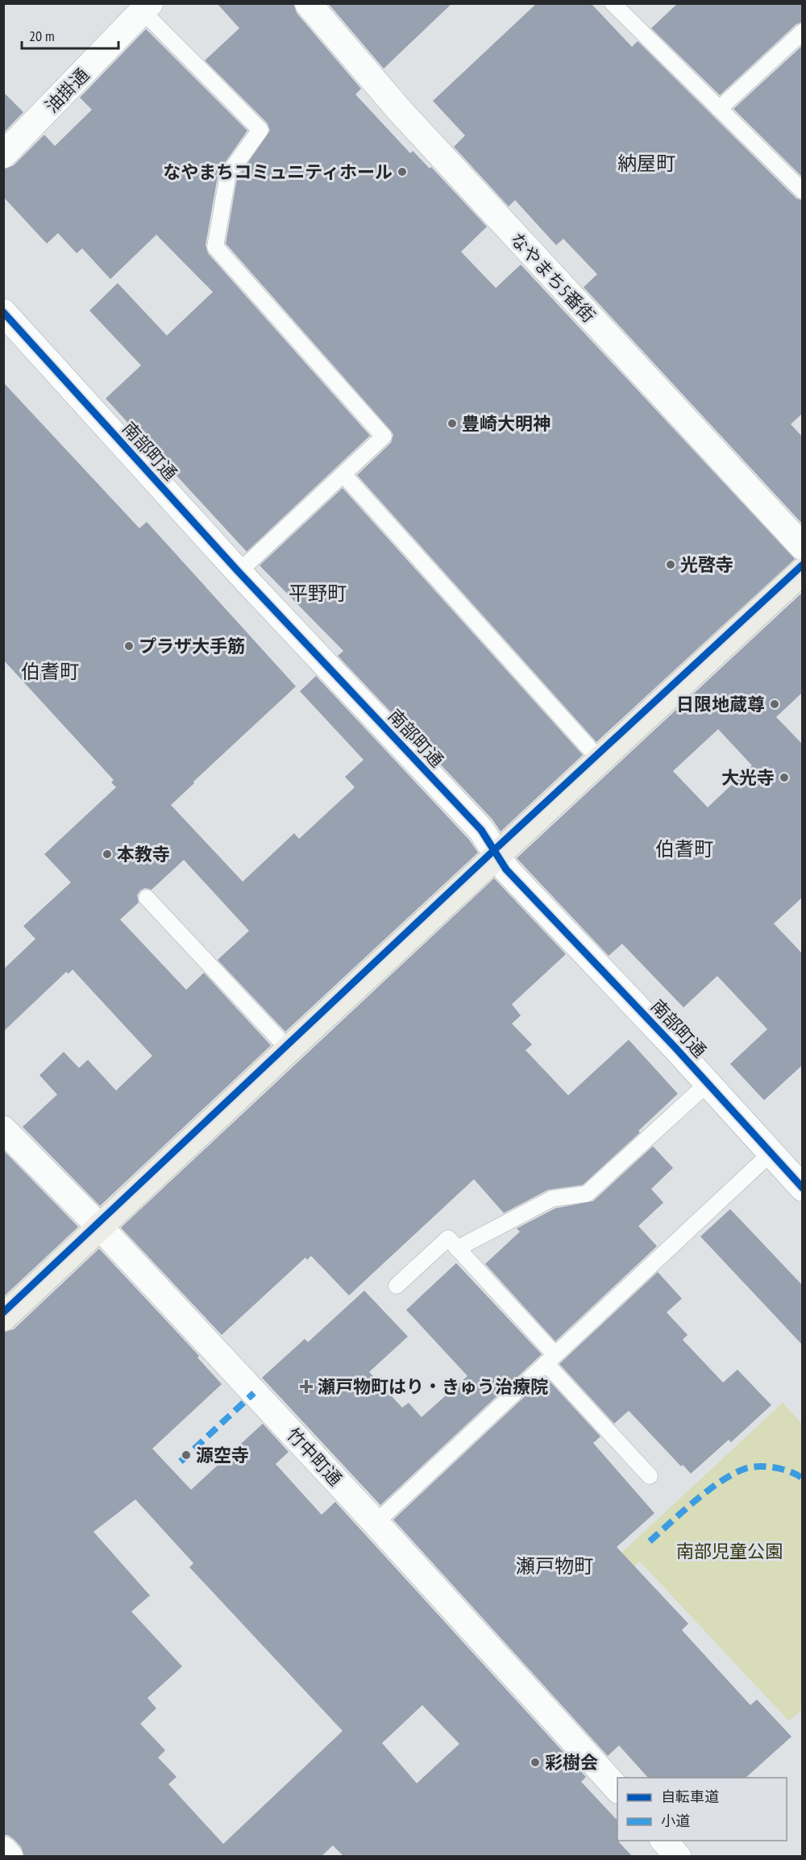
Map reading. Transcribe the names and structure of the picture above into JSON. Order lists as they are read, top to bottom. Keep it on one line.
{"streets":{"street":["油掛通","なやまち5番街","南部町通","竹中町通"]},"districts":["納屋町","平野町","伯耆町","伯耆町","瀬戸物町"],"parks":["南部児童公園"],"places":{"other":["なやまちコミュニティホール","豊崎大明神","光啓寺","プラザ大手筋","日限地蔵尊","大光寺","本教寺","源空寺","彩樹会"],"health":["瀬戸物町はり・きゅう治療院"]},"legend":["自転車道","小道"],"scale_bar":"20 m"}
